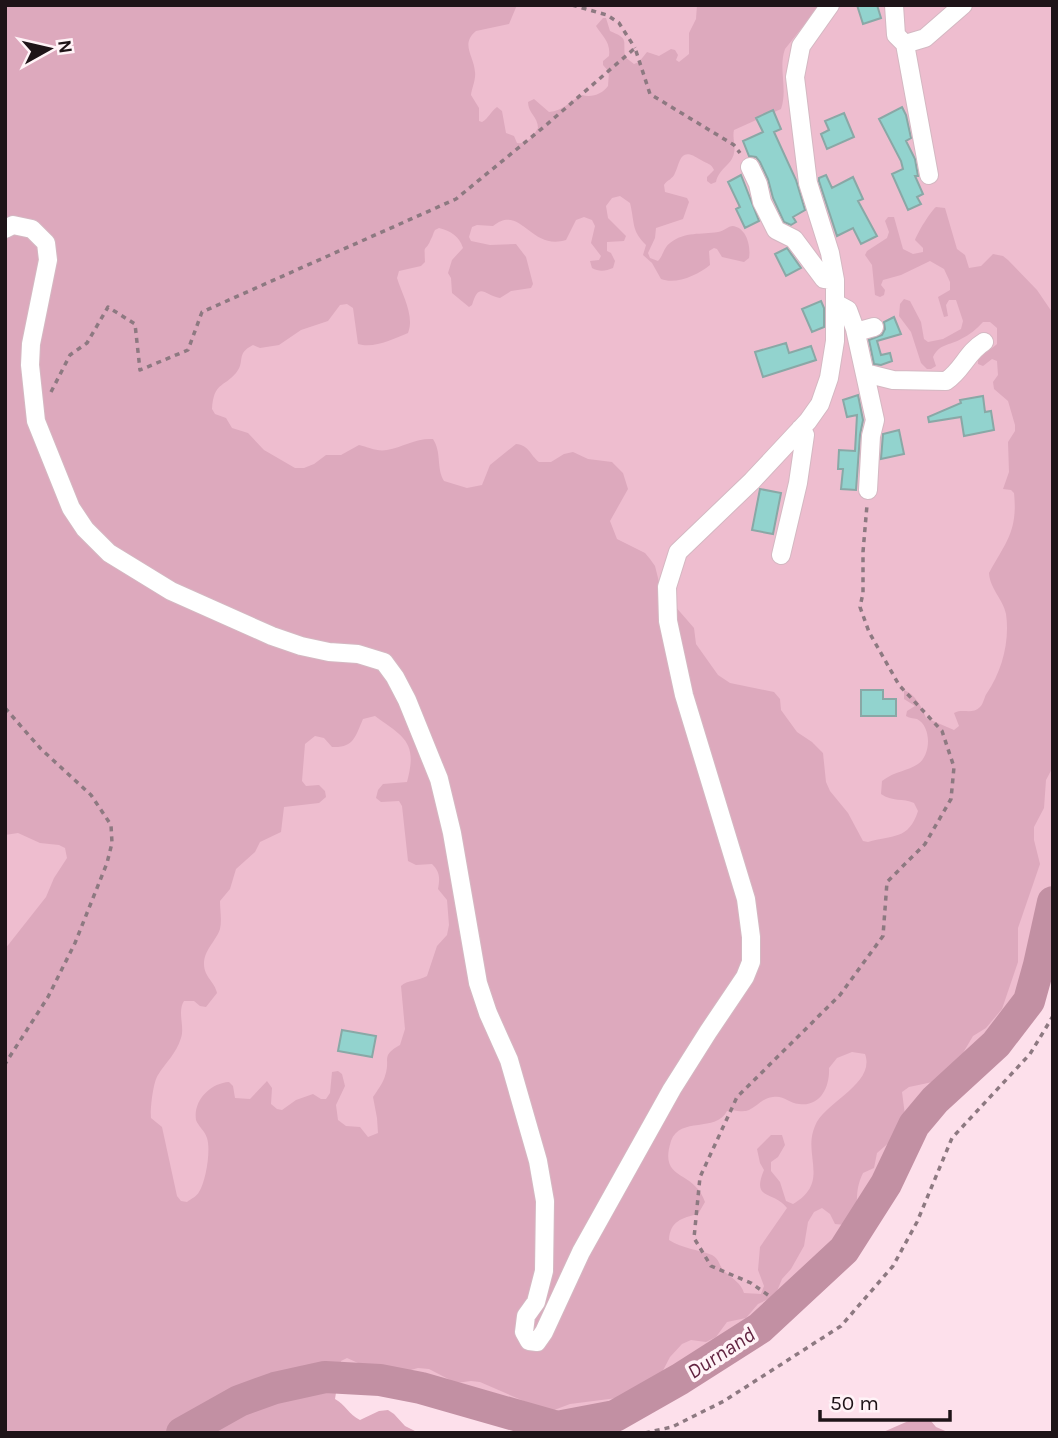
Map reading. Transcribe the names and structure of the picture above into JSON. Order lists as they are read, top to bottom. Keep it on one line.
{"water":["Durnand"],"scale_bar":"50 m","north":"right"}
